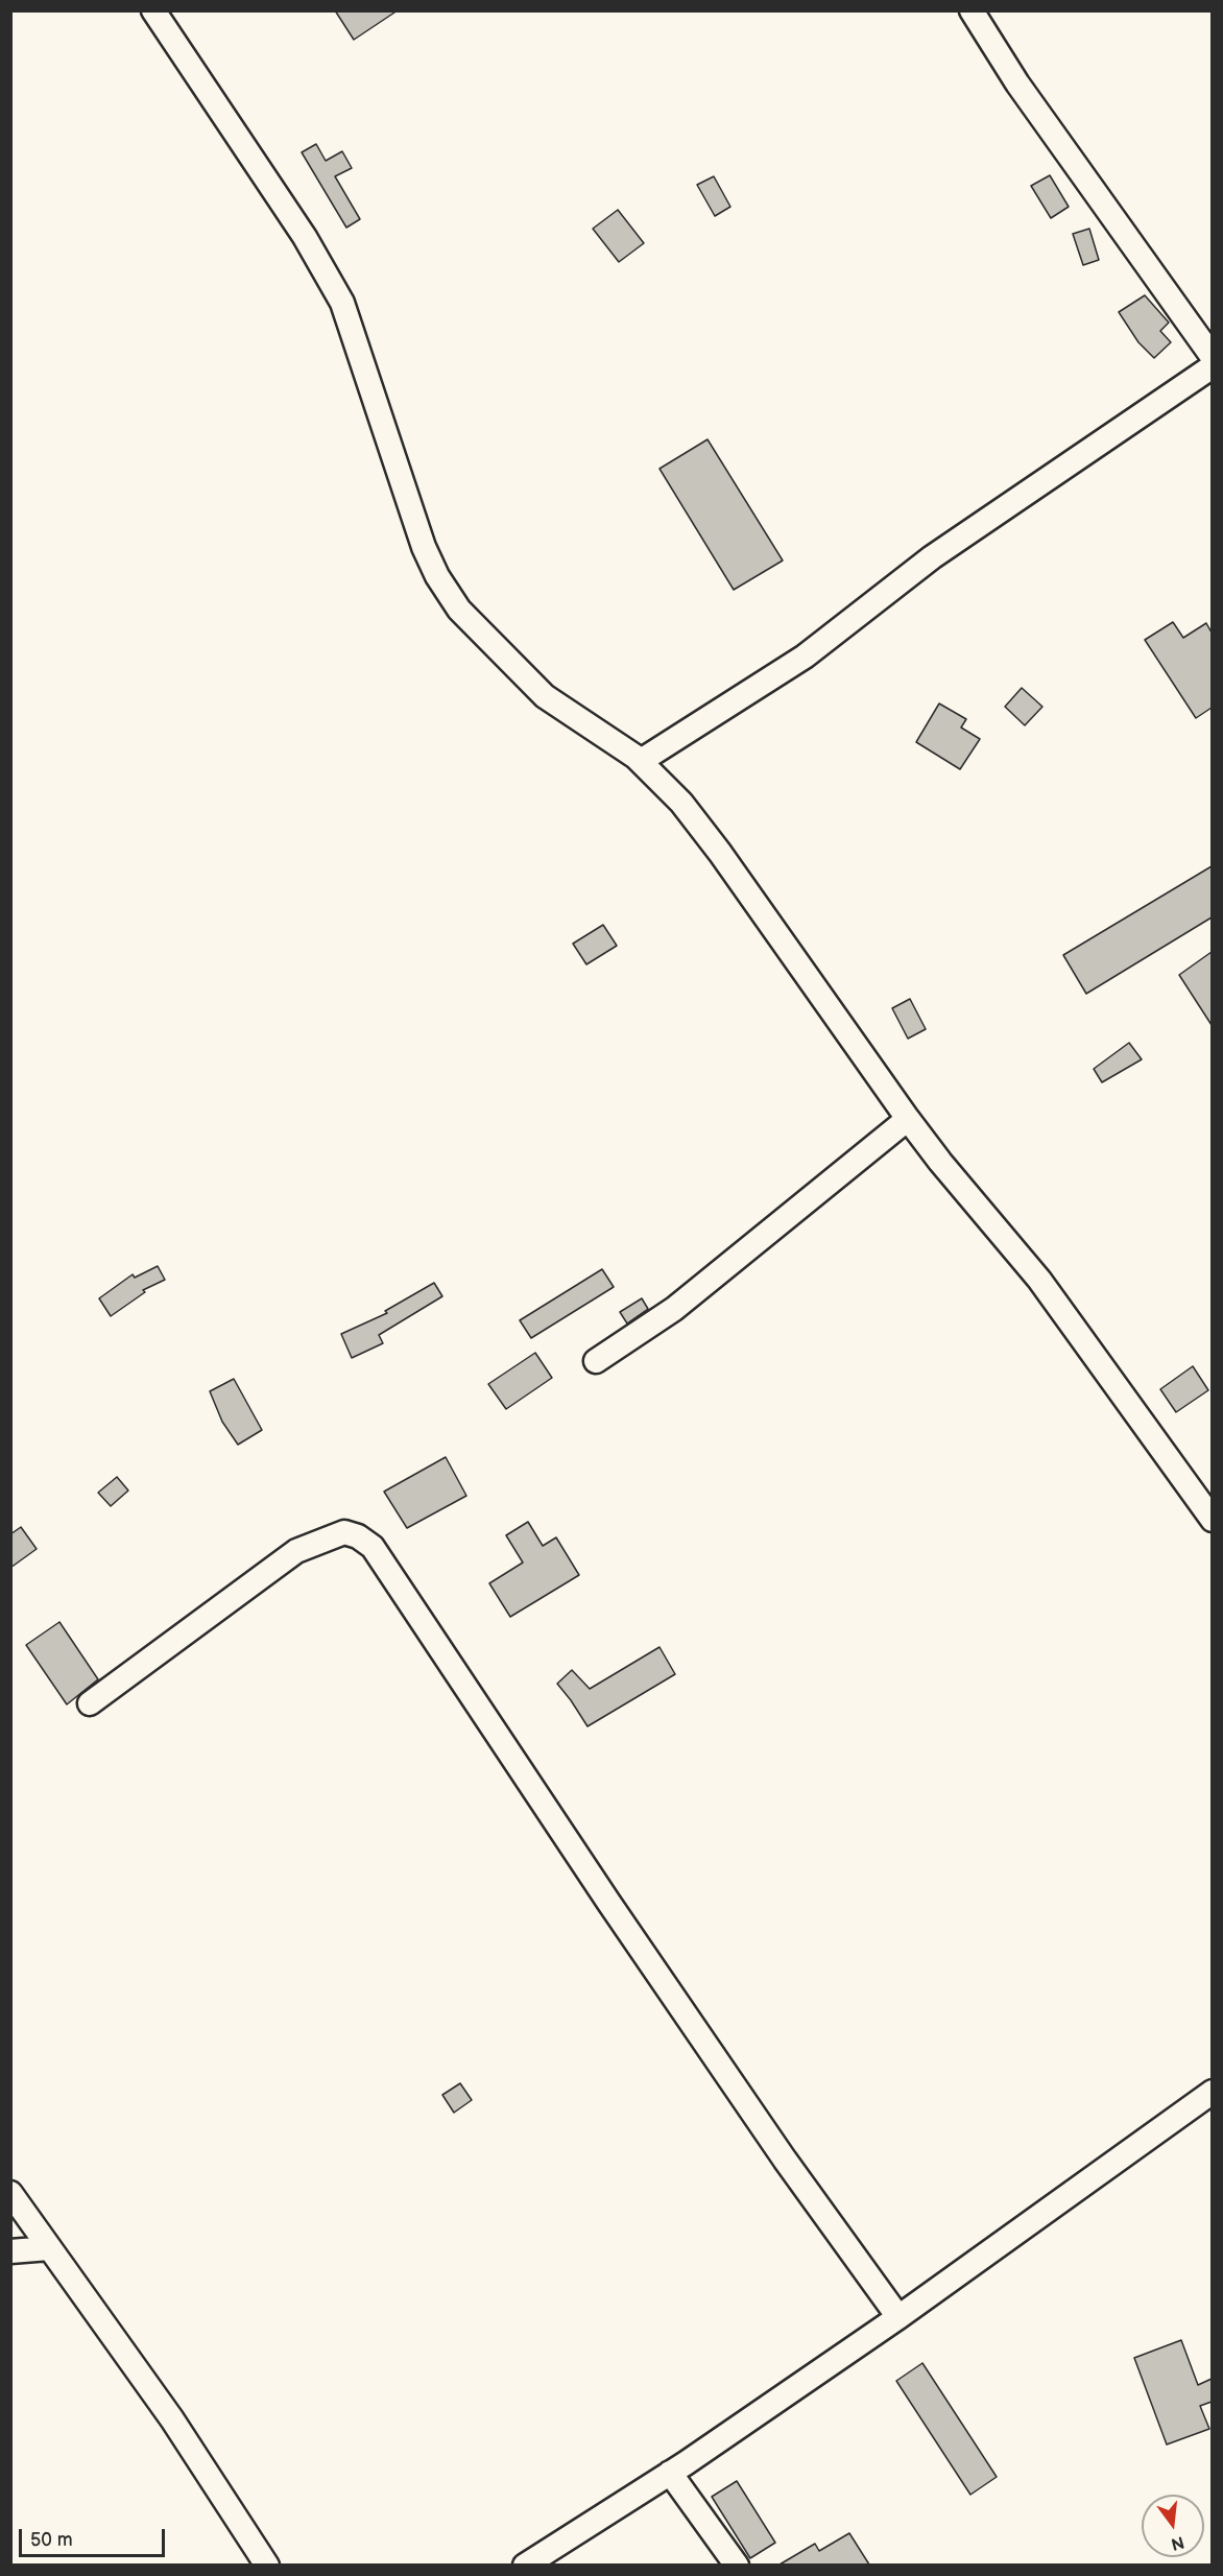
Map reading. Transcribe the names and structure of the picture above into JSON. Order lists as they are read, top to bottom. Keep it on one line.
{"scale_bar":"50 m","north":"bottom"}
